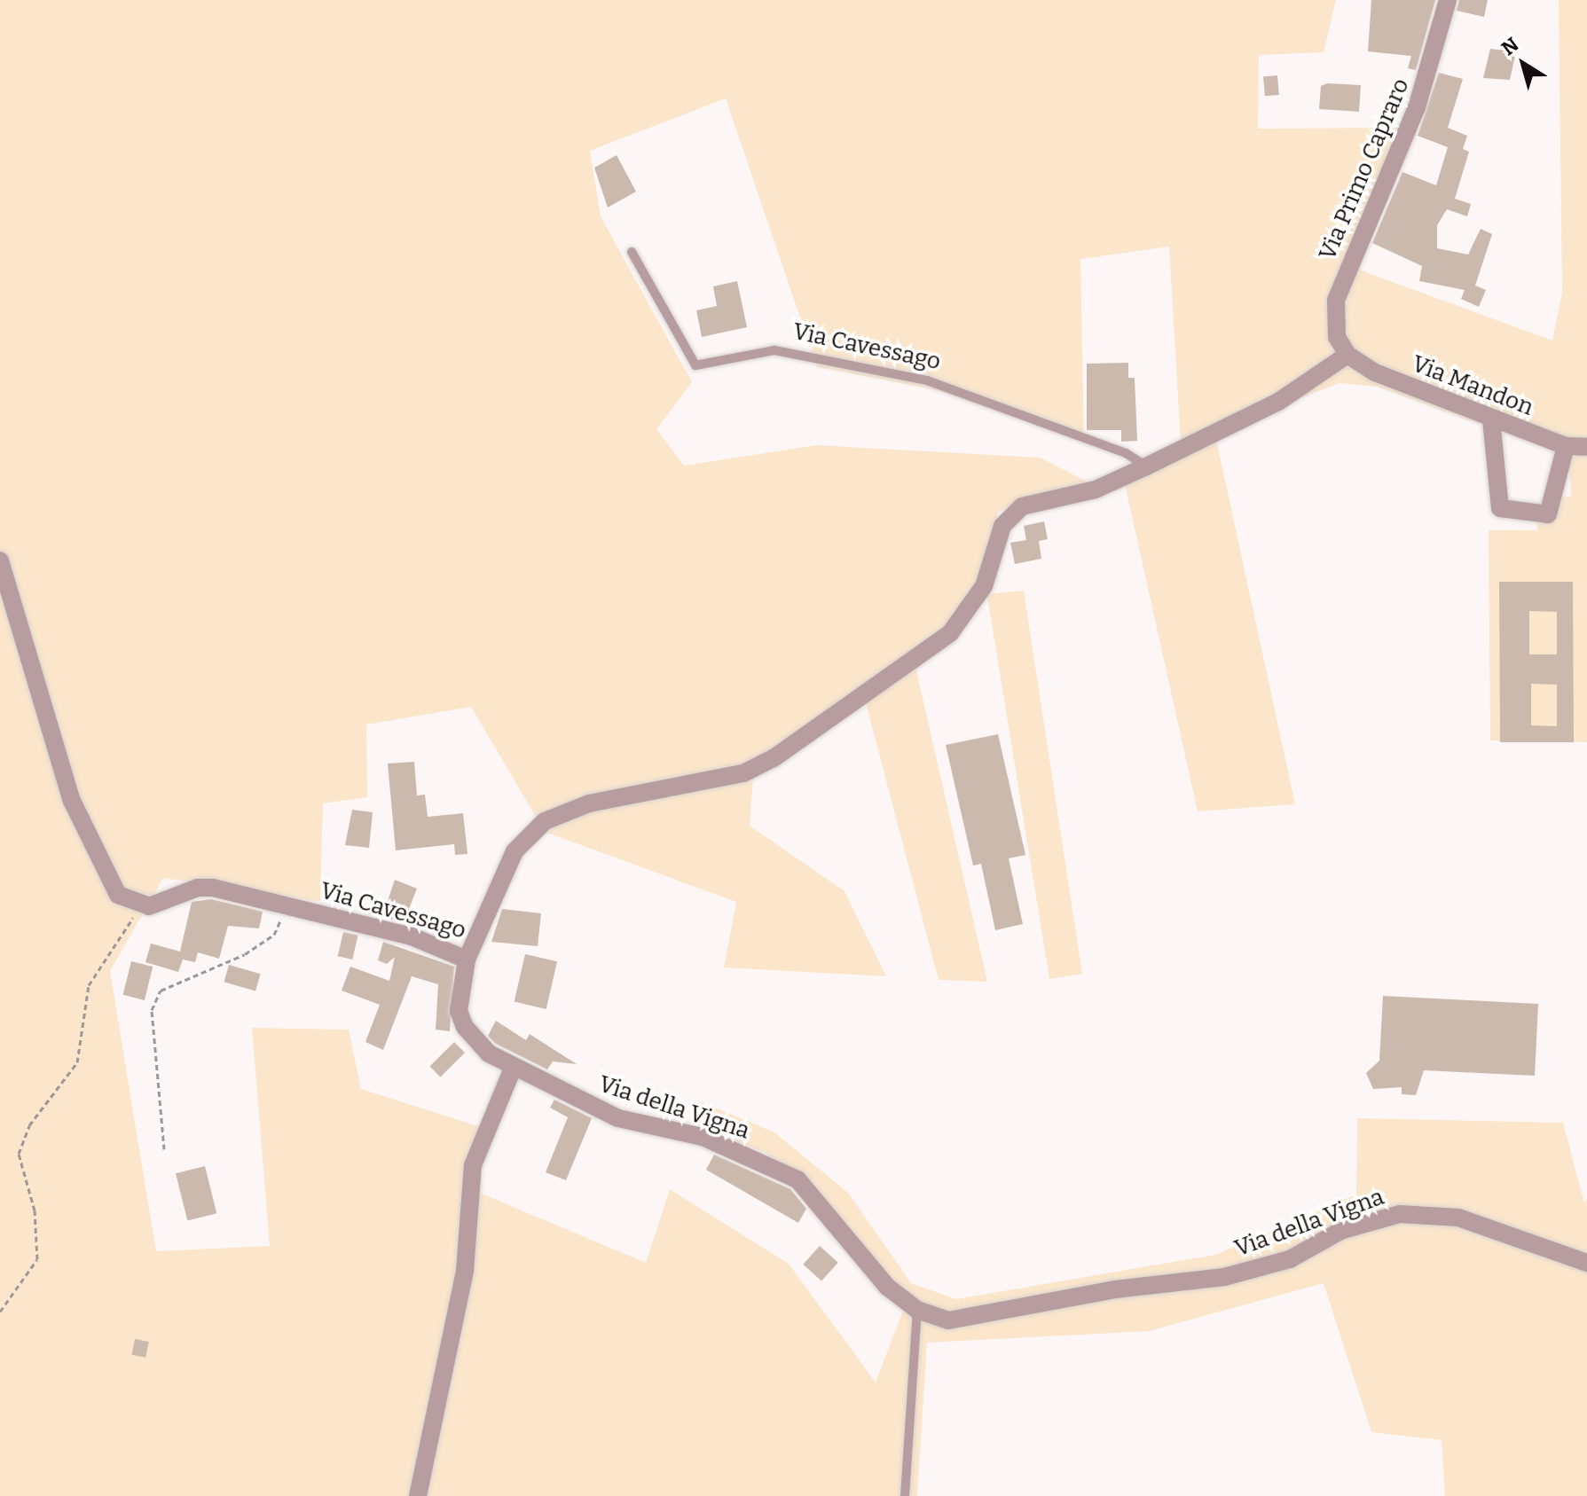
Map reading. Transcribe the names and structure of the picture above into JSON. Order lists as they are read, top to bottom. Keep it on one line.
{"streets":{"street":["Via Primo Capraro","Via Cavessago","Via Mandon","Via della Vigna"]},"crossings":[["Via Primo Capraro","Via Cavessago"],["Via Primo Capraro","Via Mandon"],["Via Cavessago","Via Mandon"],["Via Cavessago","Via della Vigna"]],"north":"top left"}
